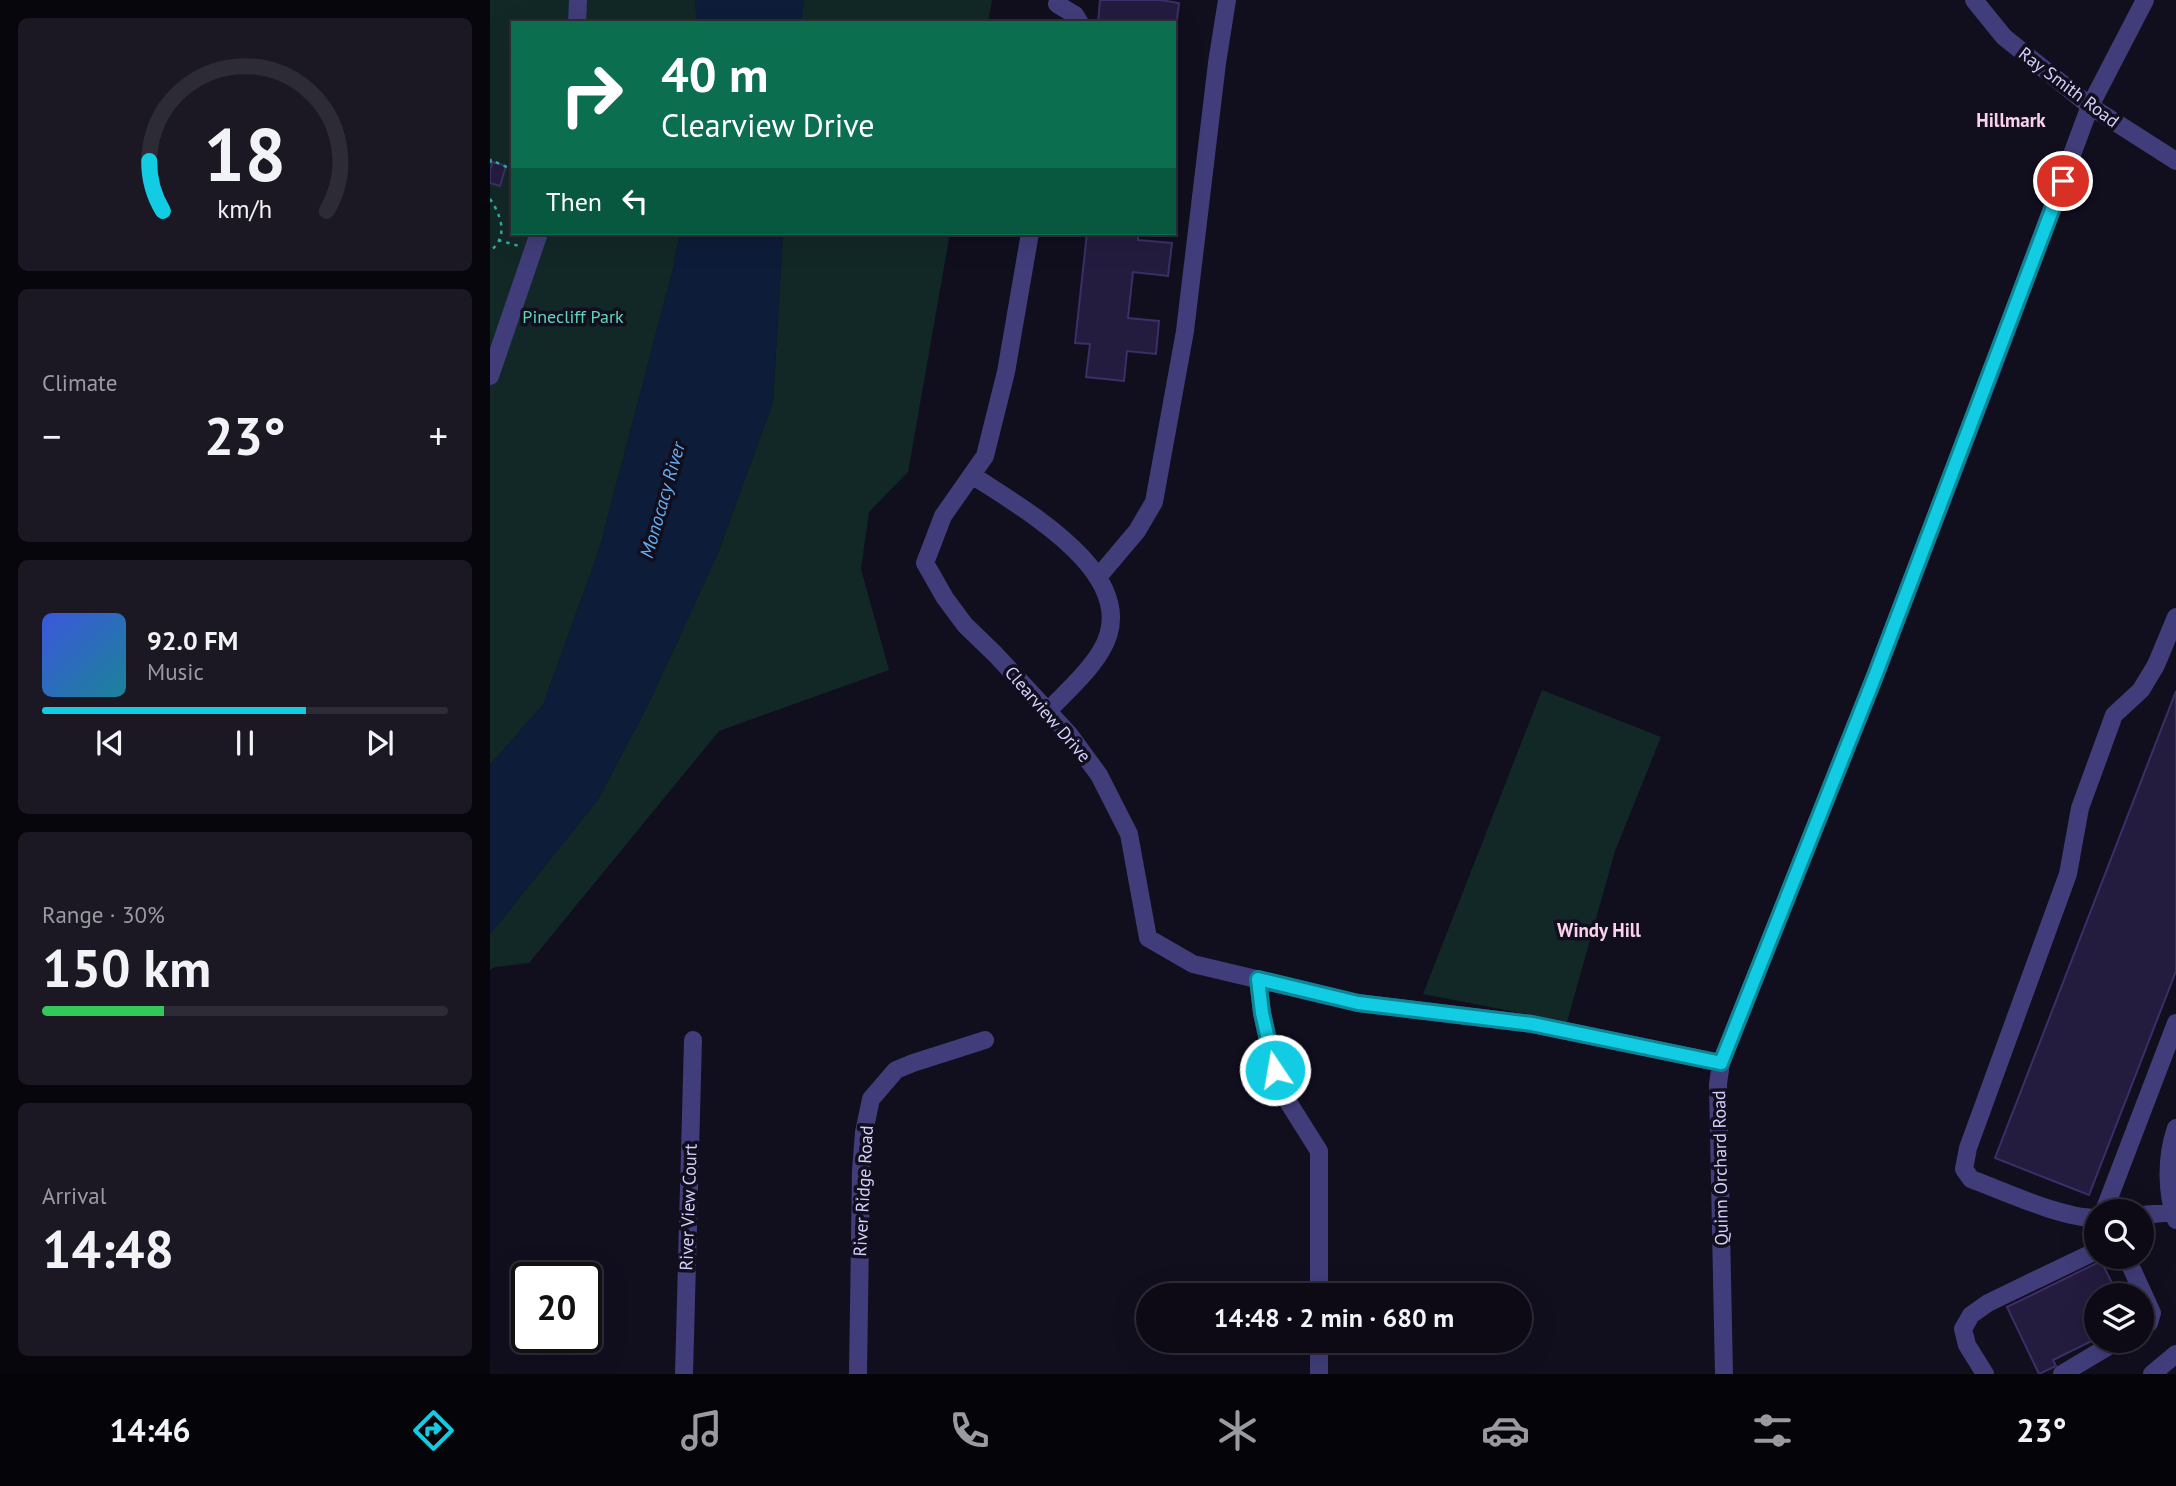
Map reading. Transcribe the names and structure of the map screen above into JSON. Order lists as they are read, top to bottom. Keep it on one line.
{"streets":{"street":["Ray Smith Road","Clearview Drive","Quinn Orchard Road","River Ridge Road","River View Court"]},"crossings":[["Ray Smith Road","Quinn Orchard Road"],["Clearview Drive","Quinn Orchard Road"]],"districts":["Hillmark","Windy Hill"],"water":["Monocacy River"],"parks":["Pinecliff Park"],"page":{"turn":["40 m","Clearview Drive"],"then":"Then","tile":["Climate",["Range · 30%","150 km"],["Arrival","14:48"]],"heat":["−","23°","+"],"song":["92.0 FM","Music"],"limit":"20","trip":"14:48 · 2 min · 680 m","tabs":["14:46","23°"],"gauge":["18","km/h"]}}
